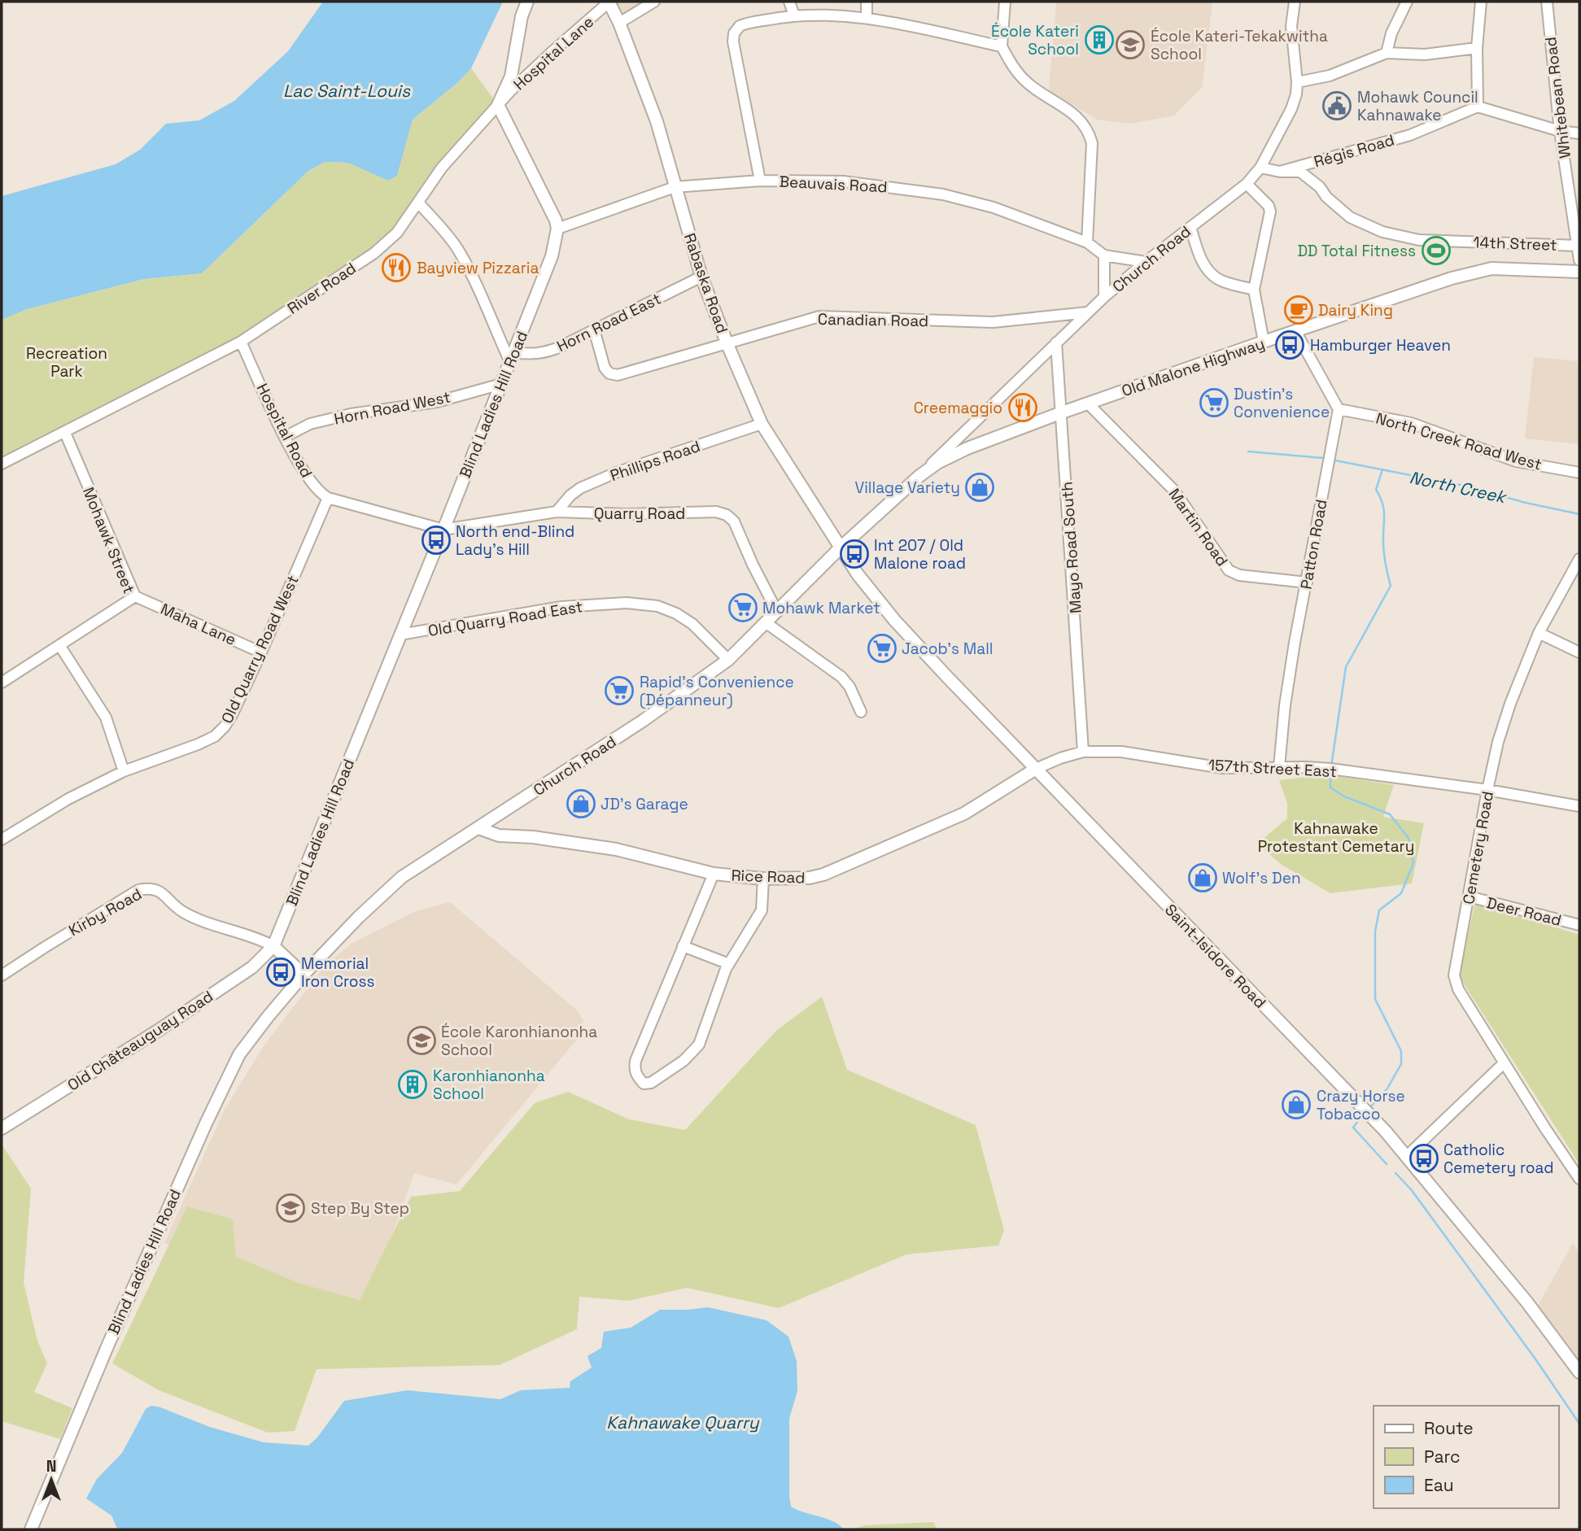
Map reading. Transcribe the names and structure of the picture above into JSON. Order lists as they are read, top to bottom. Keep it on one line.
{"streets":{"street":["Hospital Lane","Whitebean Road","Régis Road","Beauvais Road","14th Street","Church Road","Rabaska Road","River Road","Canadian Road","Horn Road East","Old Malone Highway","Blind Ladies Hill Road","Horn Road West","Hospital Road","North Creek Road West","Phillips Road","Quarry Road","Martin Road","Mohawk Street","Patton Road","Mayo Road South","Old Quarry Road East","Maha Lane","Old Quarry Road West","157th Street East","Cemetery Road","Rice Road","Deer Road","Kirby Road","Saint-Isidore Road","Old Châteauguay Road"]},"crossings":[["Hospital Lane","Rabaska Road"],["Hospital Lane","River Road"],["Whitebean Road","14th Street"],["Régis Road","14th Street"],["Régis Road","Church Road"],["Beauvais Road","Church Road"],["Beauvais Road","Rabaska Road"],["Beauvais Road","Blind Ladies Hill Road"],["Church Road","Rabaska Road"],["Church Road","Canadian Road"],["Church Road","Old Malone Highway"],["Church Road","Blind Ladies Hill Road"],["Church Road","Quarry Road"],["Church Road","Mayo Road South"],["Church Road","Old Quarry Road East"],["Church Road","Rice Road"],["Church Road","Saint-Isidore Road"],["Rabaska Road","Canadian Road"],["Rabaska Road","Horn Road East"],["Rabaska Road","Old Malone Highway"],["Rabaska Road","Phillips Road"],["Rabaska Road","Saint-Isidore Road"],["River Road","Hospital Road"],["River Road","Mohawk Street"],["Canadian Road","Horn Road East"],["Horn Road East","Blind Ladies Hill Road"],["Old Malone Highway","Martin Road"],["Old Malone Highway","Mayo Road South"],["Old Malone Highway","Saint-Isidore Road"],["Blind Ladies Hill Road","Horn Road West"],["Blind Ladies Hill Road","Quarry Road"],["Blind Ladies Hill Road","Old Quarry Road East"],["Blind Ladies Hill Road","Kirby Road"],["Blind Ladies Hill Road","Old Châteauguay Road"],["Horn Road West","Hospital Road"],["Hospital Road","Old Quarry Road West"],["North Creek Road West","Patton Road"],["Phillips Road","Quarry Road"],["Martin Road","Patton Road"],["Mohawk Street","Maha Lane"],["Patton Road","157th Street East"],["Mayo Road South","157th Street East"],["Maha Lane","Old Quarry Road West"],["157th Street East","Cemetery Road"],["157th Street East","Rice Road"],["157th Street East","Saint-Isidore Road"],["Cemetery Road","Deer Road"],["Rice Road","Saint-Isidore Road"],["Kirby Road","Old Châteauguay Road"]],"water":["Lac Saint-Louis","North Creek","Kahnawake Quarry"],"parks":["Recreation Park","Kahnawake Protestant Cemetary"],"places":{"building":["École Kateri School","Karonhianonha School"],"school or university":["École Kateri-Tekakwitha School","École Karonhianonha School","Step By Step"],"public building":["Mohawk Council Kahnawake"],"sports":["DD Total Fitness"],"restaurant":["Bayview Pizzaria","Creemaggio"],"cafe":["Dairy King"],"bus stop":["Hamburger Heaven","North end-Blind Lady's Hill","Int 207 / Old Malone road","Memorial Iron Cross","Catholic Cemetery road"],"supermarket":["Dustin's Convenience","Mohawk Market","Jacob's Mall","Rapid's Convenience (Dépanneur)"],"shop":["Village Variety","JD's Garage","Wolf's Den","Crazy Horse Tobacco"]},"legend":["Route","Parc","Eau"],"north":"top"}
